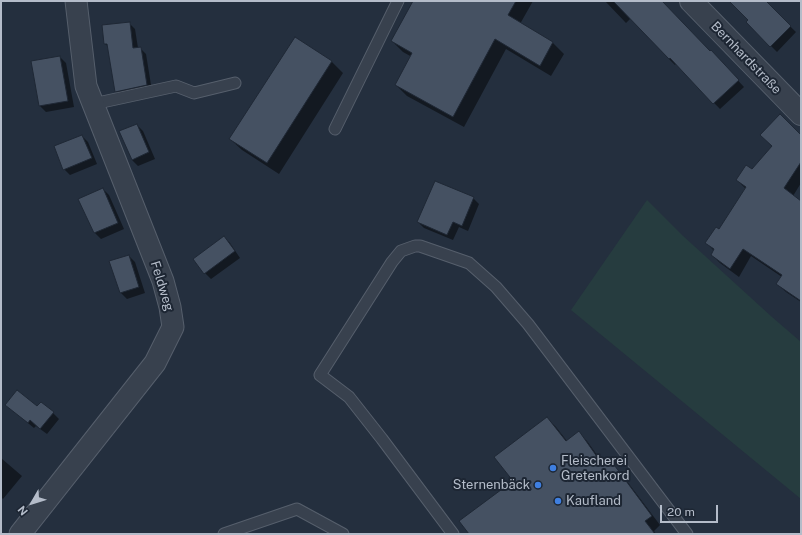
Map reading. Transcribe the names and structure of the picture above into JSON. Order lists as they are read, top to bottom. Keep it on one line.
{"streets":{"street":["Bernhardstraße","Feldweg"]},"places":["Fleischerei Gretenkord","Sternenbäck","Kaufland"],"scale_bar":"20 m","north":"bottom left"}
